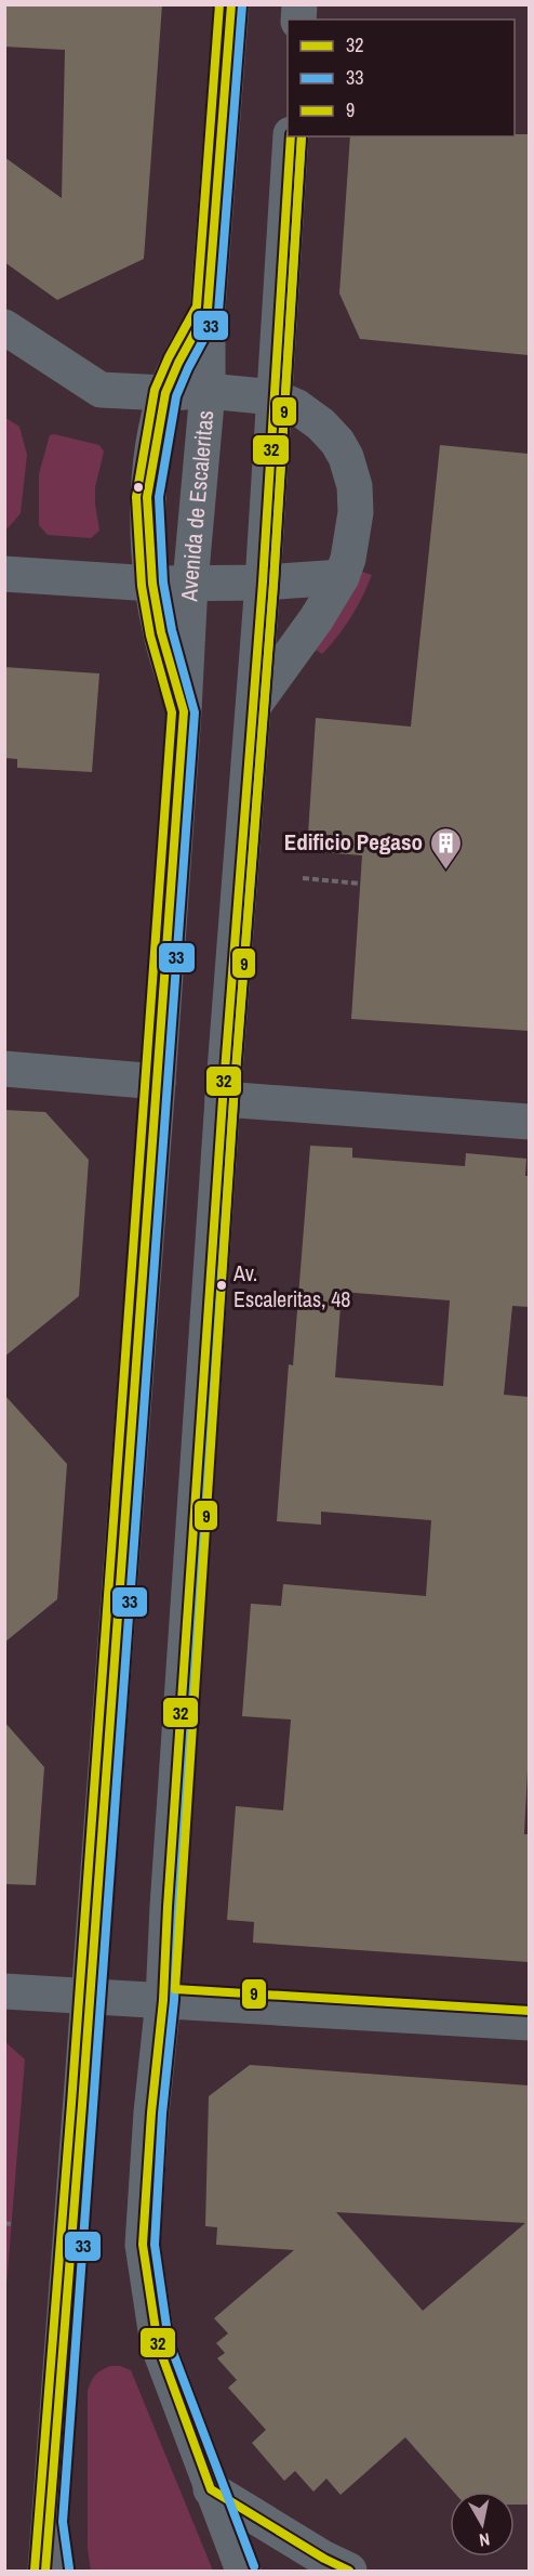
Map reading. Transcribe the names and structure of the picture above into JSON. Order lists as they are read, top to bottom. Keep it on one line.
{"streets":{"street":["Avenida de Escaleritas"]},"places":{"building":["Edificio Pegaso"],"other":["Av. Escaleritas, 48"]},"lines":["transit line 32","transit line 9","transit line 33"],"legend":["32","33","9"],"north":"bottom"}
